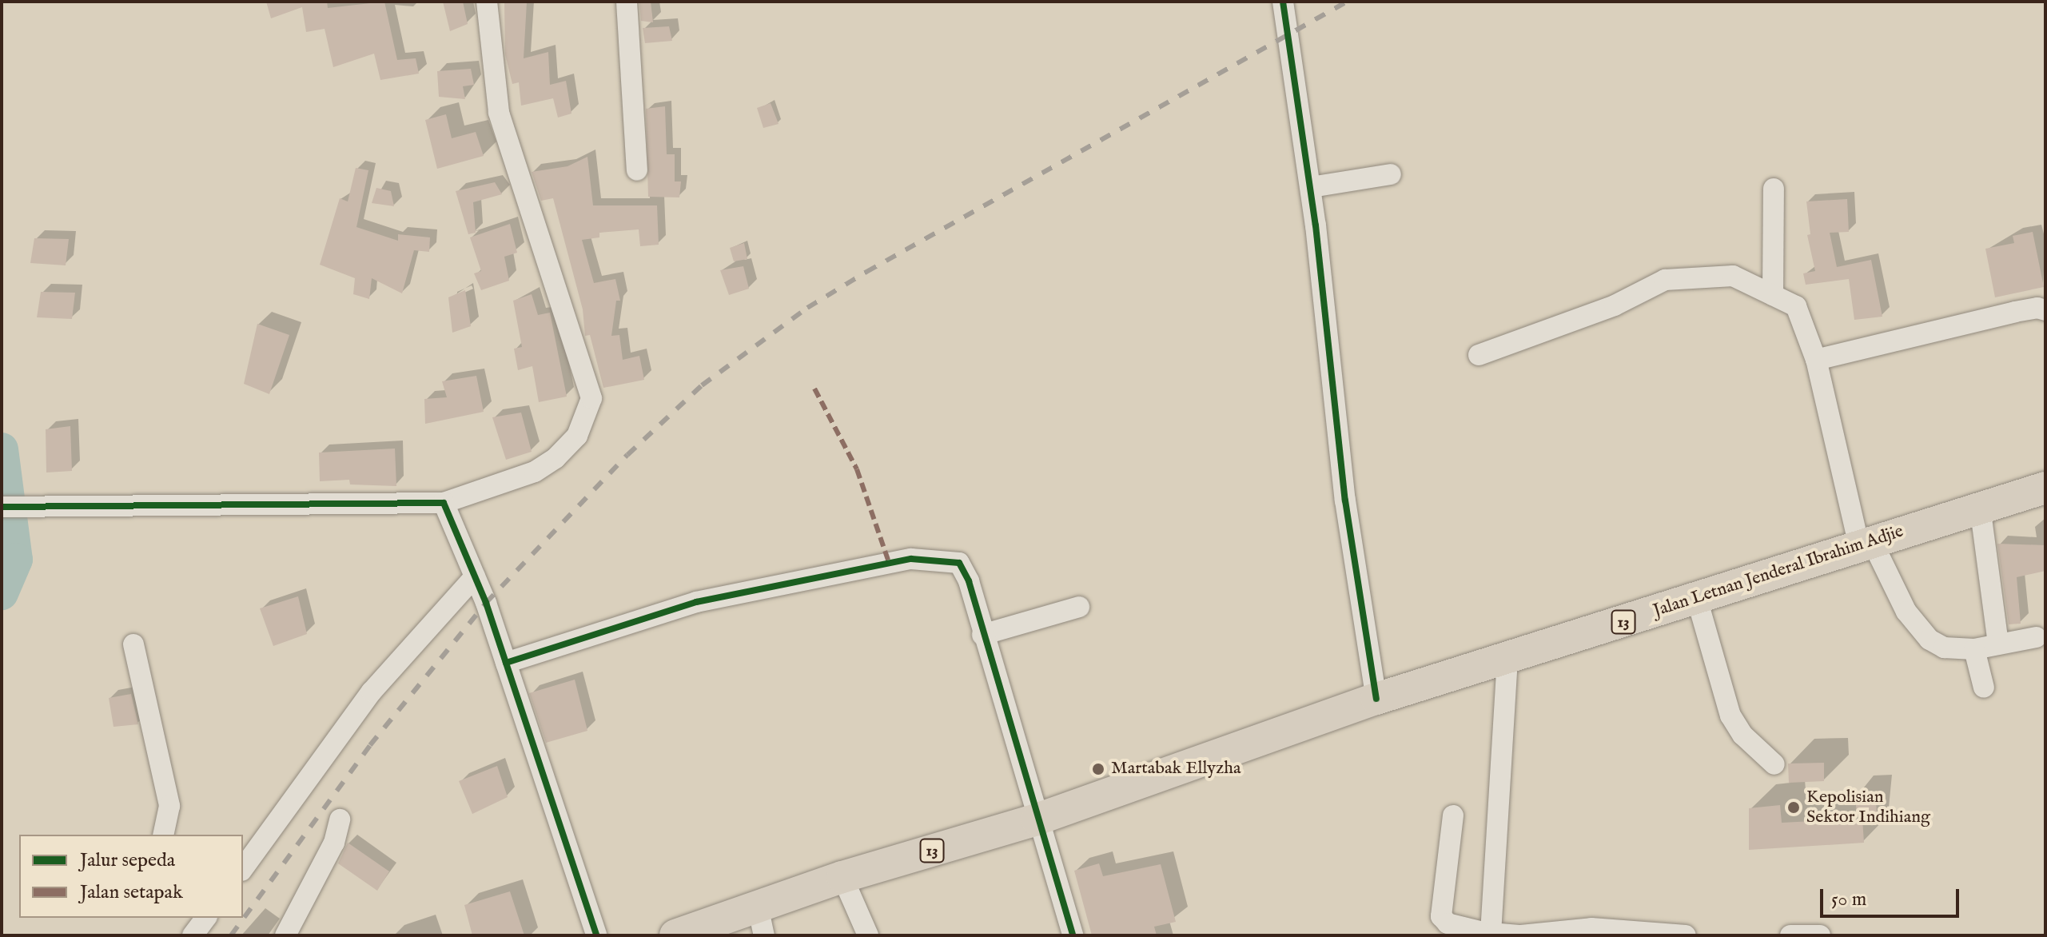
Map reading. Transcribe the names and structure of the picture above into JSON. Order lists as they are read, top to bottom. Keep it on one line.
{"streets":{"highway":["Jalan Letnan Jenderal Ibrahim Adjie","13"]},"places":["Martabak Ellyzha","Kepolisian Sektor Indihiang"],"legend":["Jalur sepeda","Jalan setapak"],"scale_bar":"50 m"}
